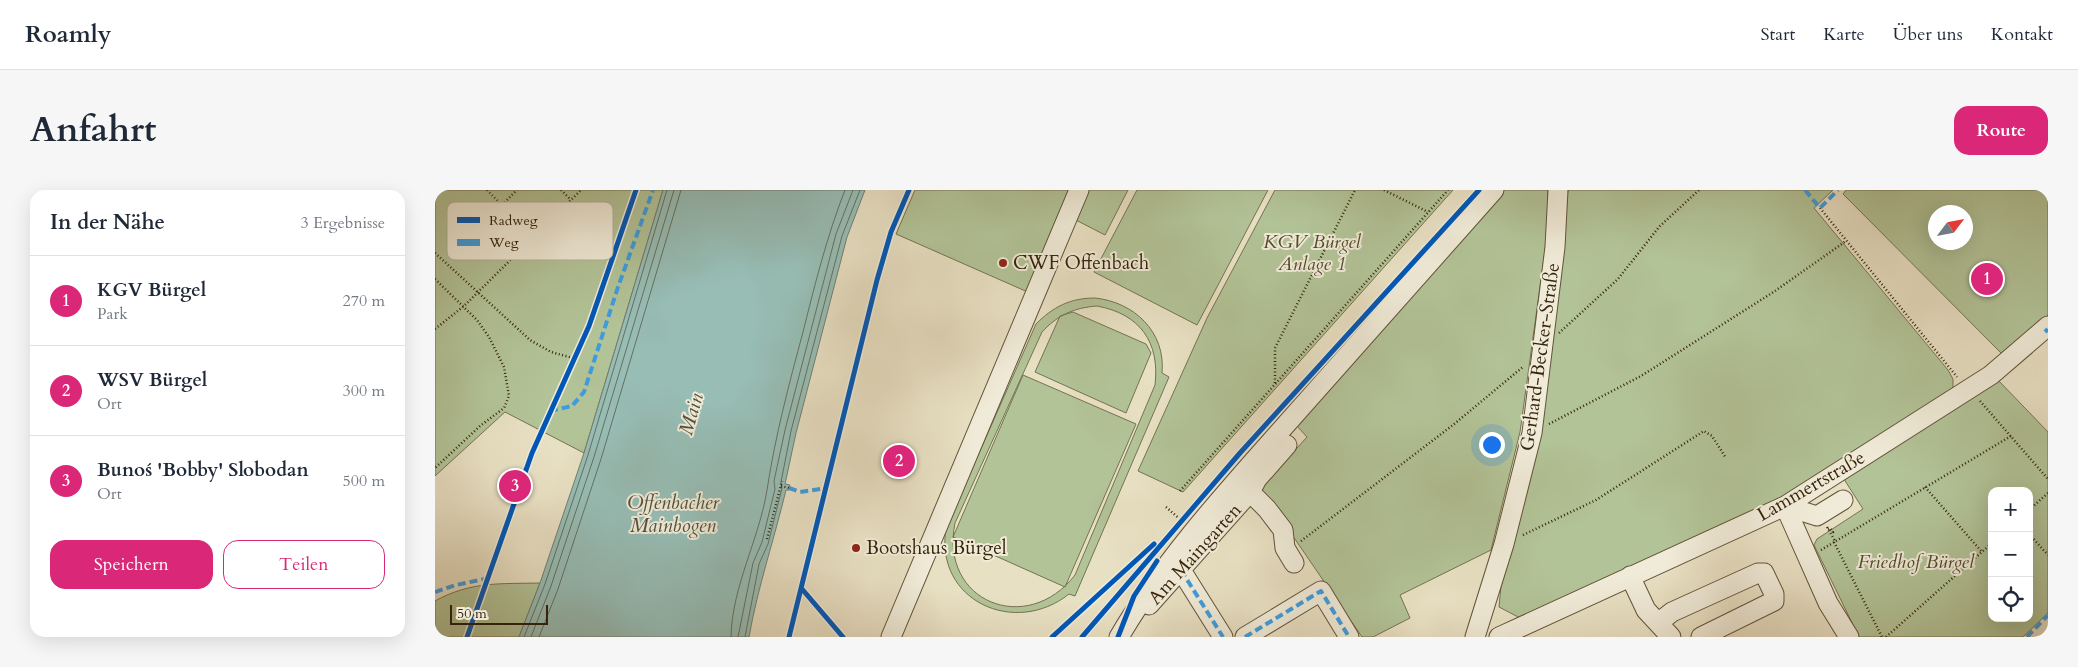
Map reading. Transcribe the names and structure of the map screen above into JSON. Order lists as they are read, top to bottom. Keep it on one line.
{"streets":{"street":["Gerhard-Becker-Straße","Lammertstraße","Am Maingarten"]},"water":["Main","Offenbacher Mainbogen"],"parks":["KGV Bürgel Anlage 1","Friedhof Bürgel"],"places":["CWF Offenbach","Bootshaus Bürgel"],"legend":["Radweg","Weg"],"scale_bar":"50 m","north":"top right","page":{"header":"Roamly","nav":["Start","Karte","Über uns","Kontakt"],"title":"Anfahrt","buttons":["Route",["Speichern","Teilen"]],"heading":["In der Nähe","3 Ergebnisse"],"list":[{"mark":"1","name":"KGV Bürgel","note":"Park","value":"270 m"},{"mark":"2","name":"WSV Bürgel","note":"Ort","value":"300 m"},{"mark":"3","name":"Bunoś 'Bobby' Slobodan","note":"Ort","value":"500 m"}],"pins":["1","2","3"],"map_buttons":["+","−"],"scale":"50 m"}}
